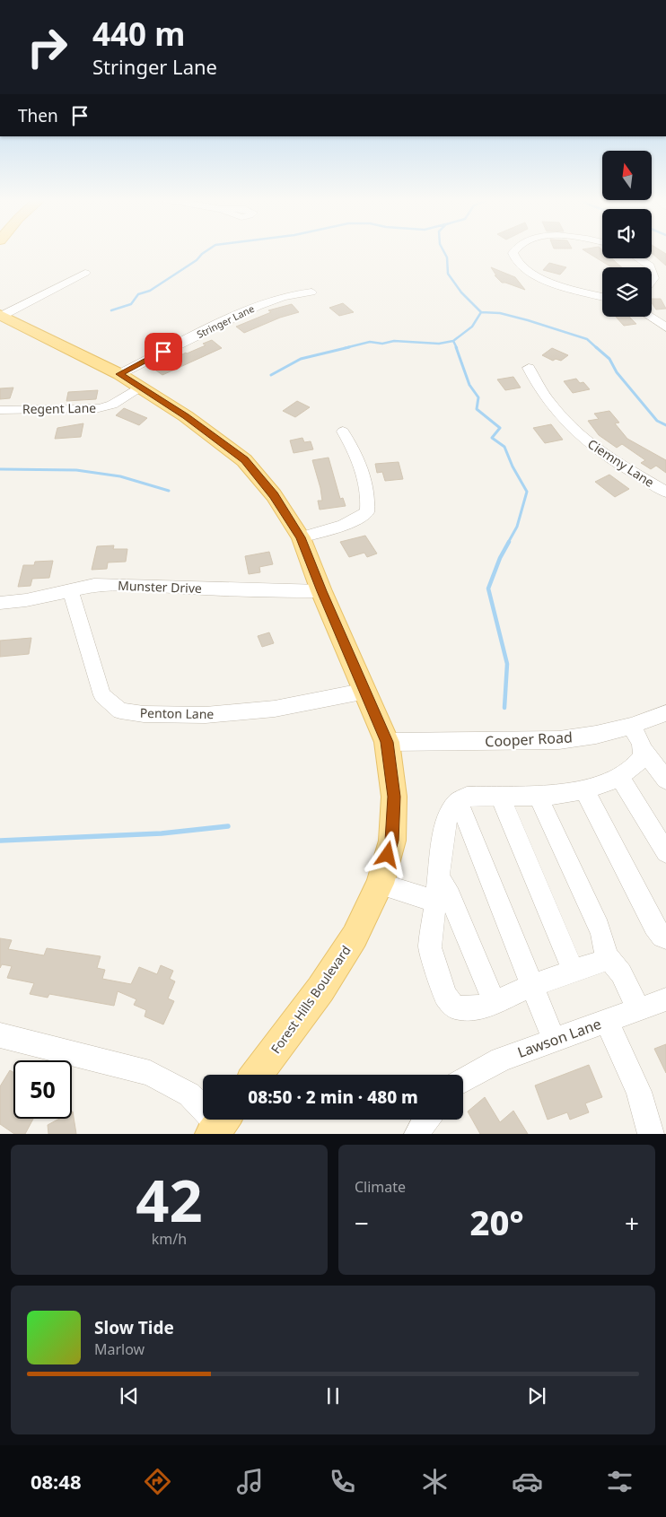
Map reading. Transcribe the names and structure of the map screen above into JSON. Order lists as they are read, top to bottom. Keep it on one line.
{"streets":{"main road":["Forest Hills Boulevard"],"street":["Stringer Lane","Regent Lane","Ciemny Lane","Munster Drive","Penton Lane","Cooper Road","Lawson Lane"]},"crossings":[["Stringer Lane","Forest Hills Boulevard"],["Regent Lane","Forest Hills Boulevard"],["Munster Drive","Penton Lane"],["Munster Drive","Forest Hills Boulevard"],["Penton Lane","Forest Hills Boulevard"],["Cooper Road","Forest Hills Boulevard"]],"north":"top","page":{"turn":["440 m","Stringer Lane"],"then":"Then","limit":"50","trip":"08:50 · 2 min · 480 m","tile":[["42","km/h"],"Climate"],"heat":["−","20°","+"],"song":["Slow Tide","Marlow"],"tabs":"08:48"}}
